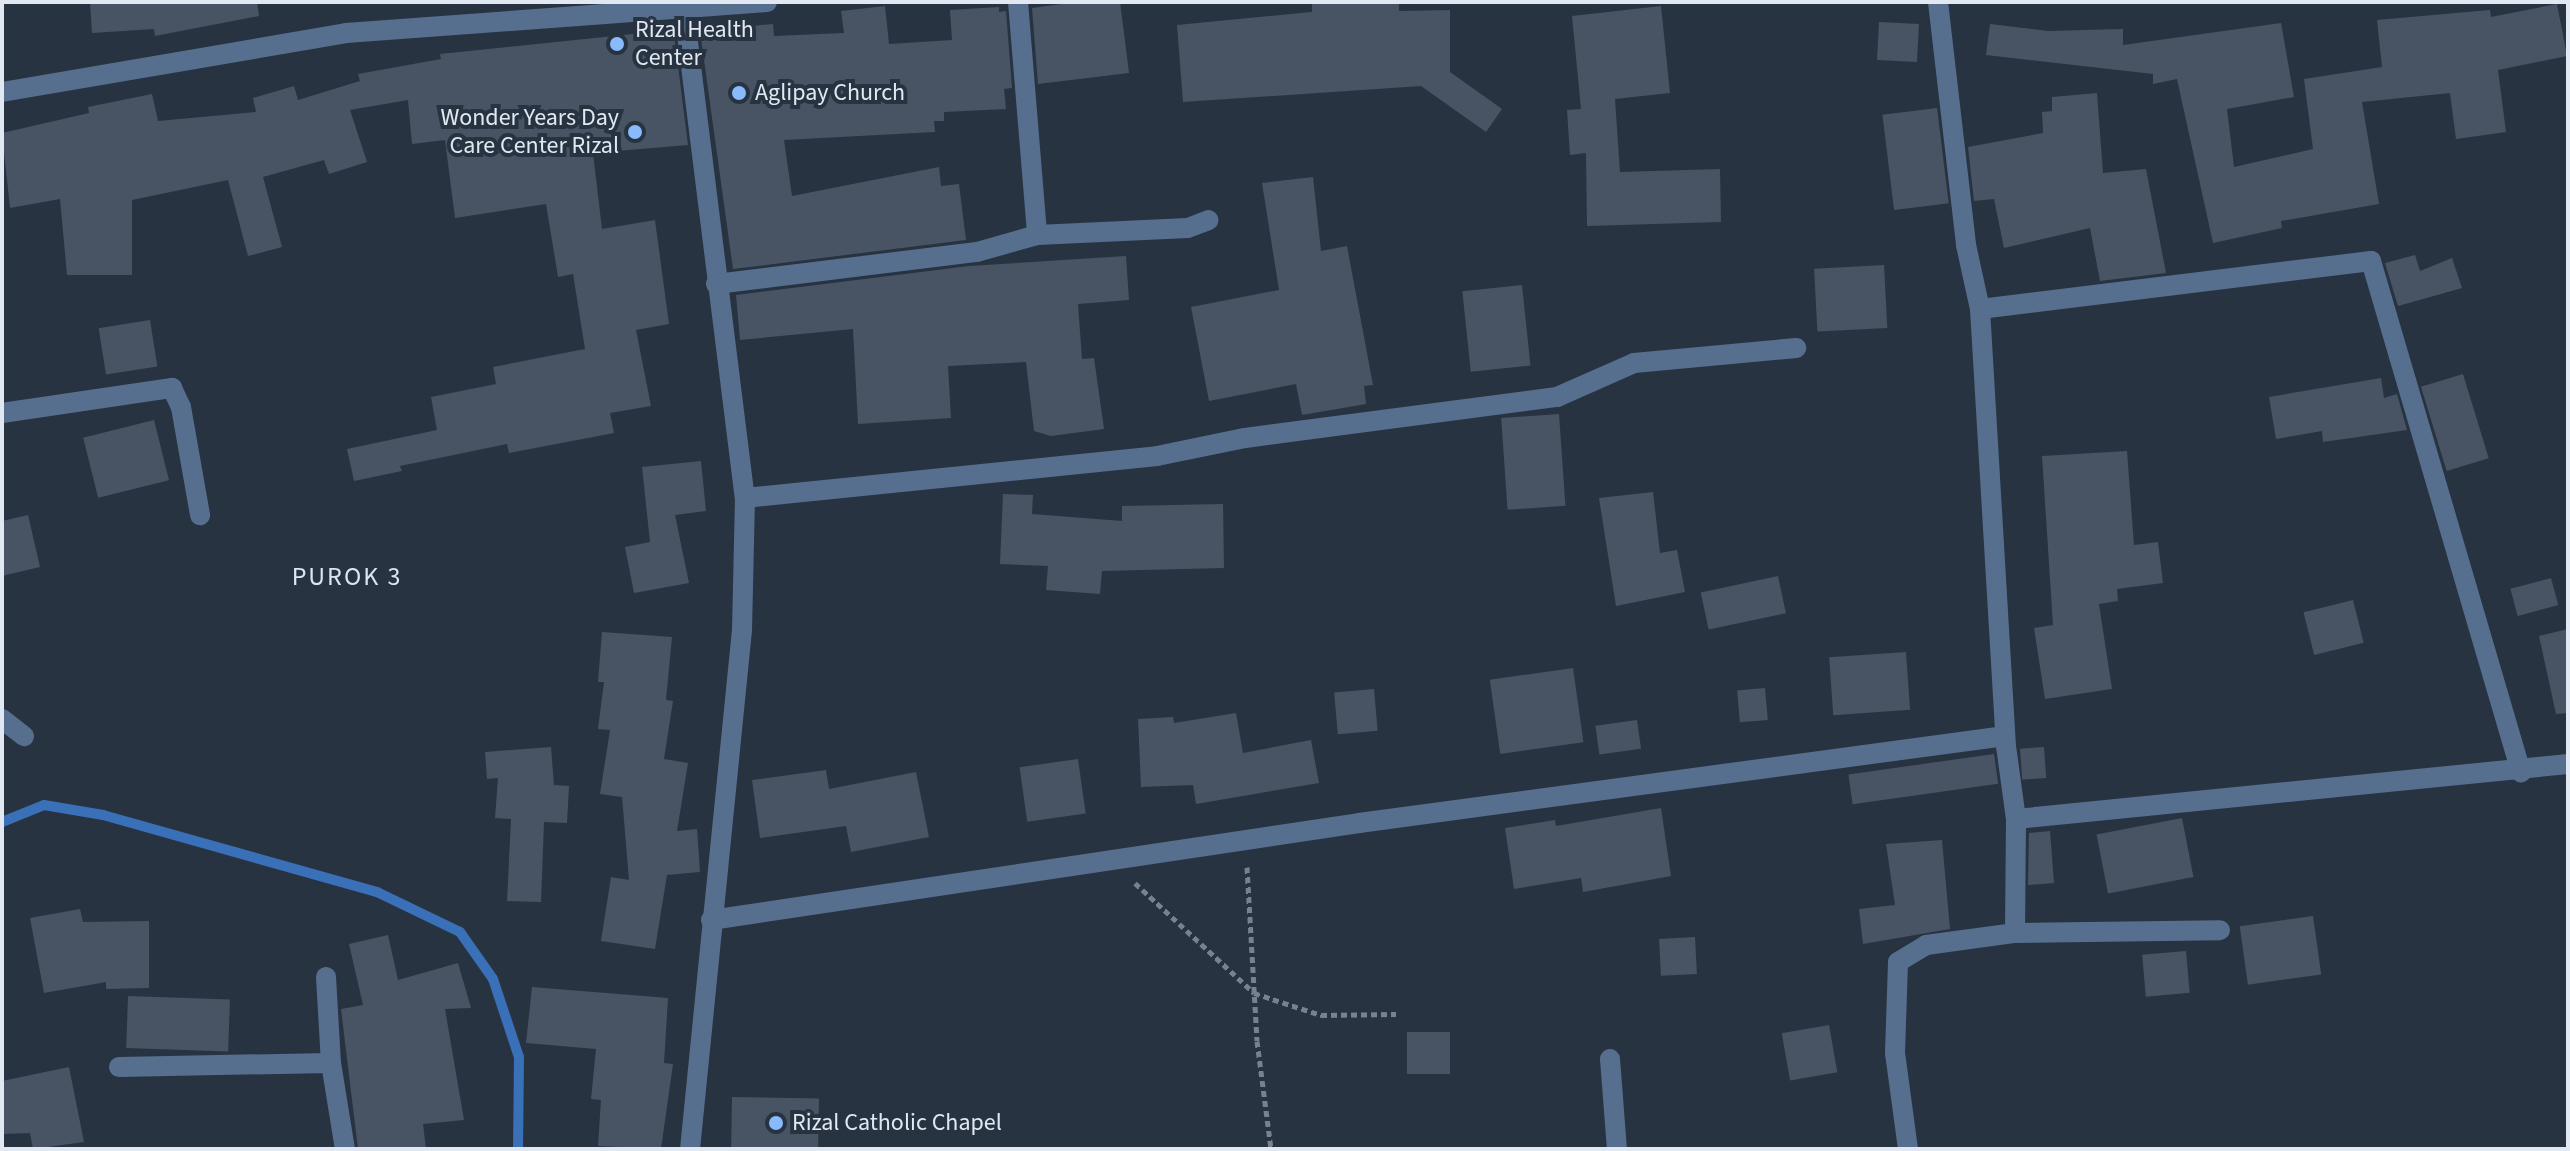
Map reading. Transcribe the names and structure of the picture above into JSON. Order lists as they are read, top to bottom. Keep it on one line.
{"districts":["PUROK 3"],"places":["Rizal Health Center","Aglipay Church","Wonder Years Day Care Center Rizal","Rizal Catholic Chapel"]}
